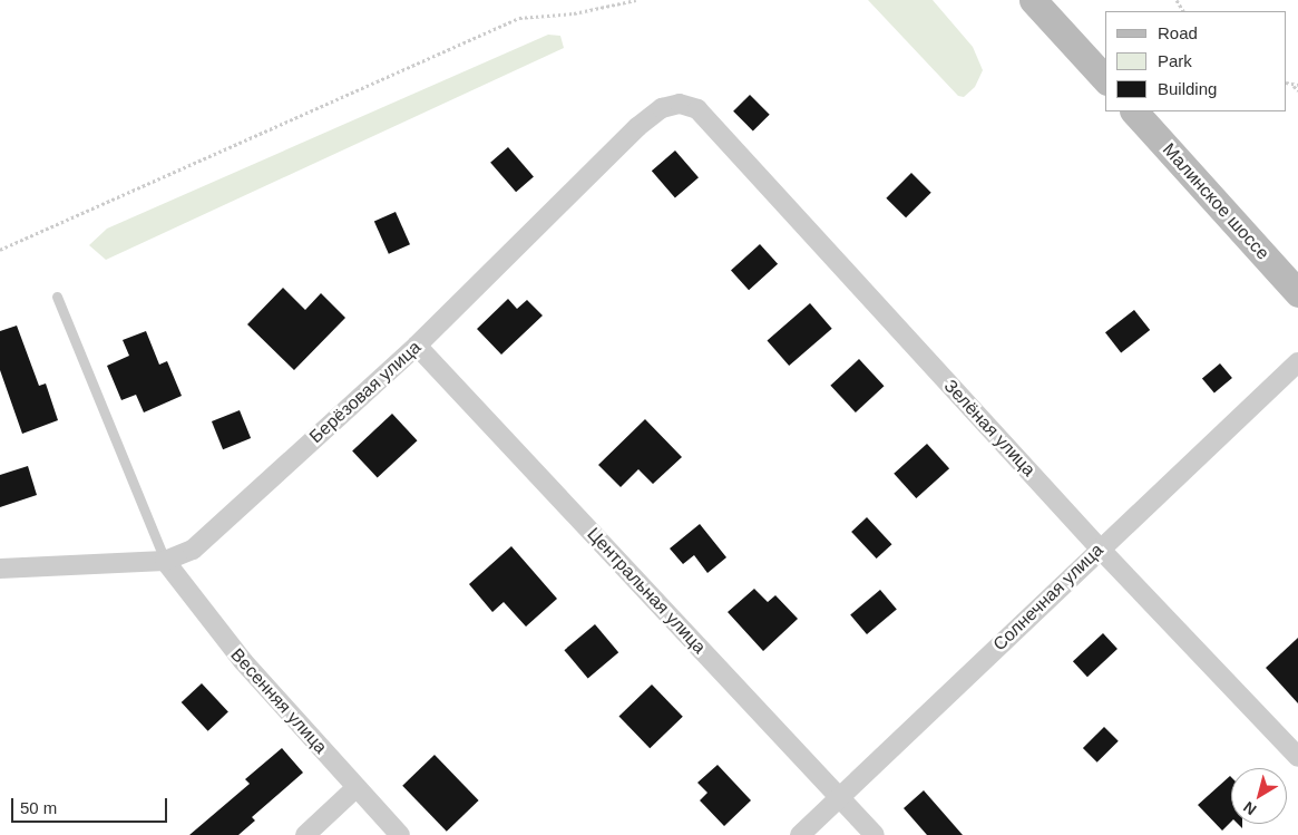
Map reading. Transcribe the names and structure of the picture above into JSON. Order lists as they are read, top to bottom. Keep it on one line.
{"streets":{"main road":["Малинское шоссе"],"street":["Берёзовая улица","Зелёная улица","Центральная улица","Солнечная улица","Весенняя улица"]},"crossings":[["Берёзовая улица","Зелёная улица"],["Берёзовая улица","Центральная улица"],["Берёзовая улица","Весенняя улица"],["Зелёная улица","Солнечная улица"],["Центральная улица","Солнечная улица"]],"legend":["Road","Park","Building"],"scale_bar":"50 m","north":"bottom left"}
